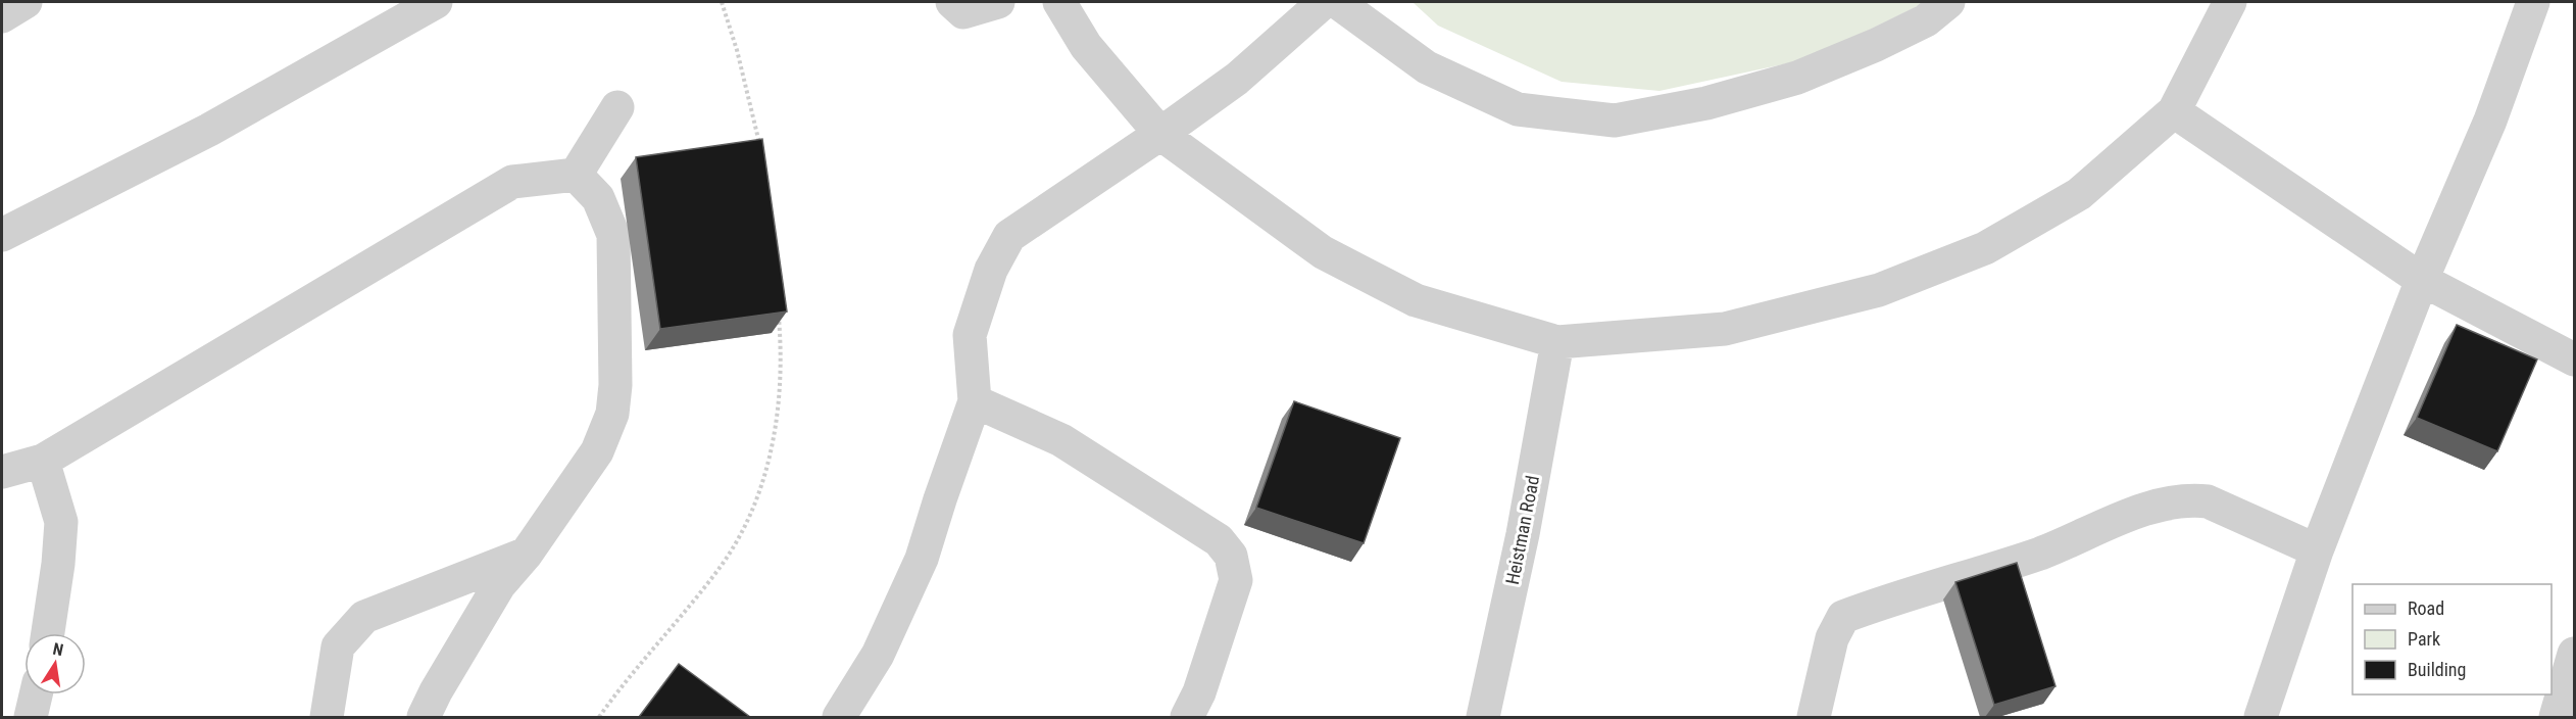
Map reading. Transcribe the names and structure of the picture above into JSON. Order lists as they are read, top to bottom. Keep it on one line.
{"streets":{"street":["Heistman Road"]},"legend":["Road","Park","Building"],"north":"top"}
